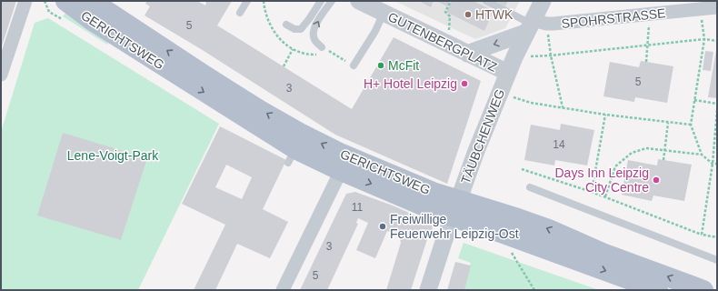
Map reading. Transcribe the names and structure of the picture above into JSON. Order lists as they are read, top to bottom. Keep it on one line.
{"streets":{"main road":["GERICHTSWEG"],"street":["SPOHRSTRASSE","GUTENBERGPLATZ","TÄUBCHENWEG"]},"crossings":[["SPOHRSTRASSE","TÄUBCHENWEG"],["GERICHTSWEG","TÄUBCHENWEG"],["GUTENBERGPLATZ","TÄUBCHENWEG"]],"parks":["Lene-Voigt-Park"],"places":["HTWK","McFit","H+ Hotel Leipzig","Days Inn Leipzig City Centre","Freiwillige Feuerwehr Leipzig-Ost"],"house_numbers":["5","5","3","14","11","3","5"]}
